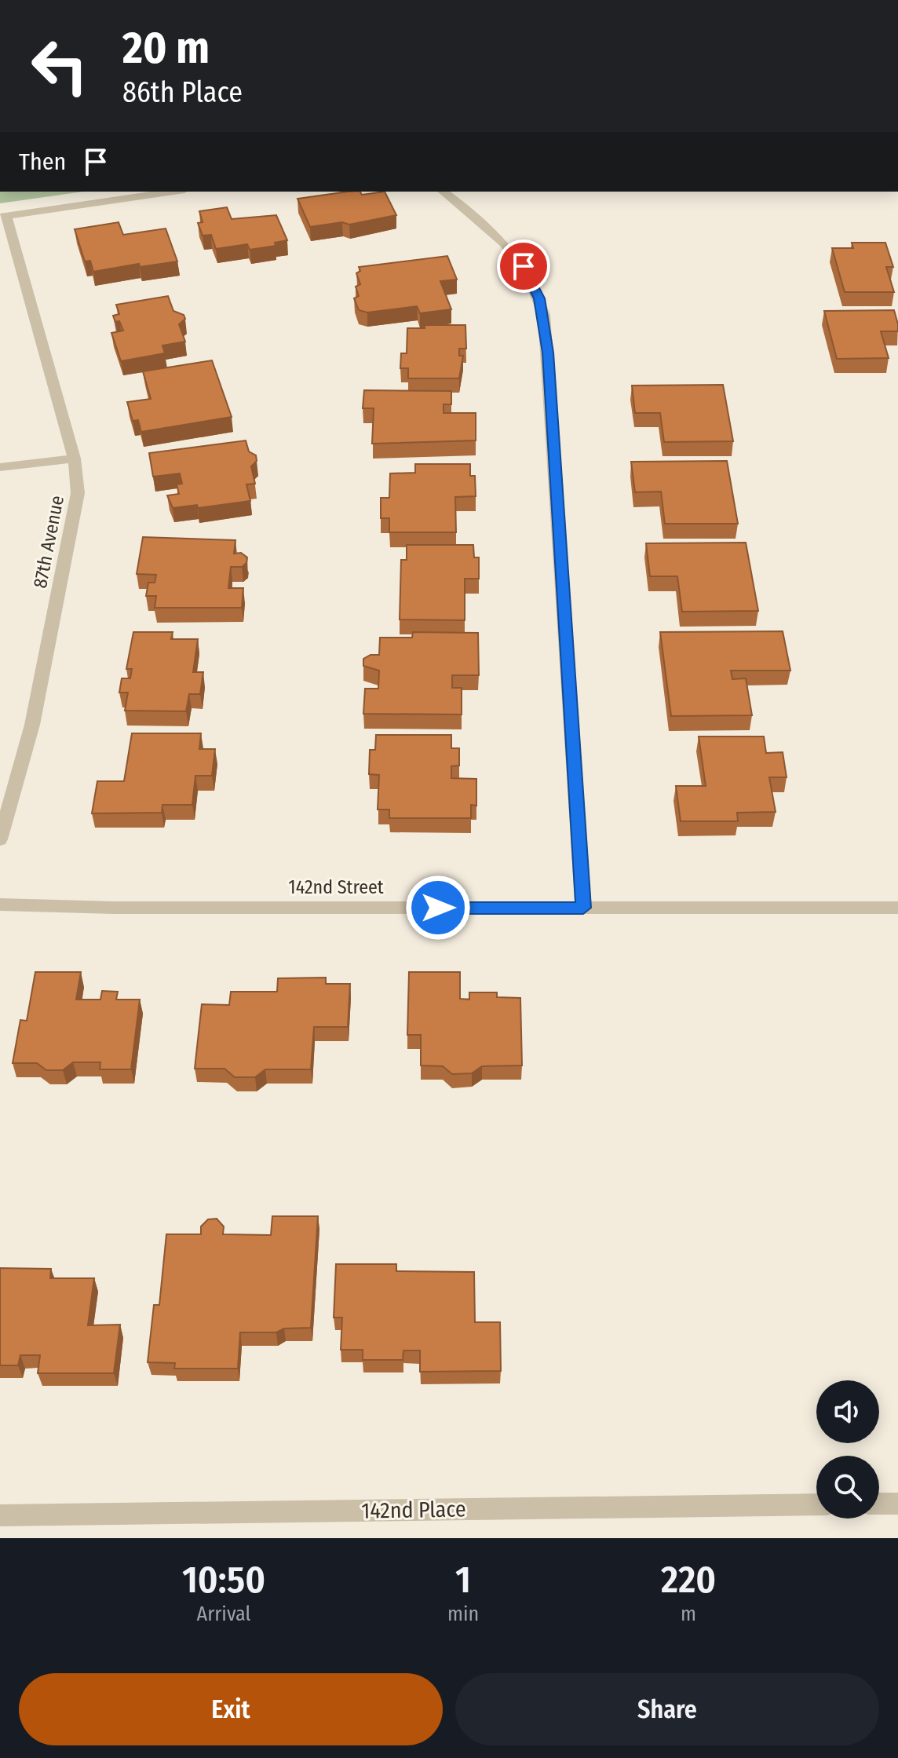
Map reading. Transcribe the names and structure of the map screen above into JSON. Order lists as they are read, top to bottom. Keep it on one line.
{"streets":{"street":["87th Avenue","142nd Street","142nd Place"]},"page":{"turn":["20 m","86th Place"],"then":"Then","eta":["10:50","Arrival","1","min","220","m"],"buttons":["Exit","Share"]}}
